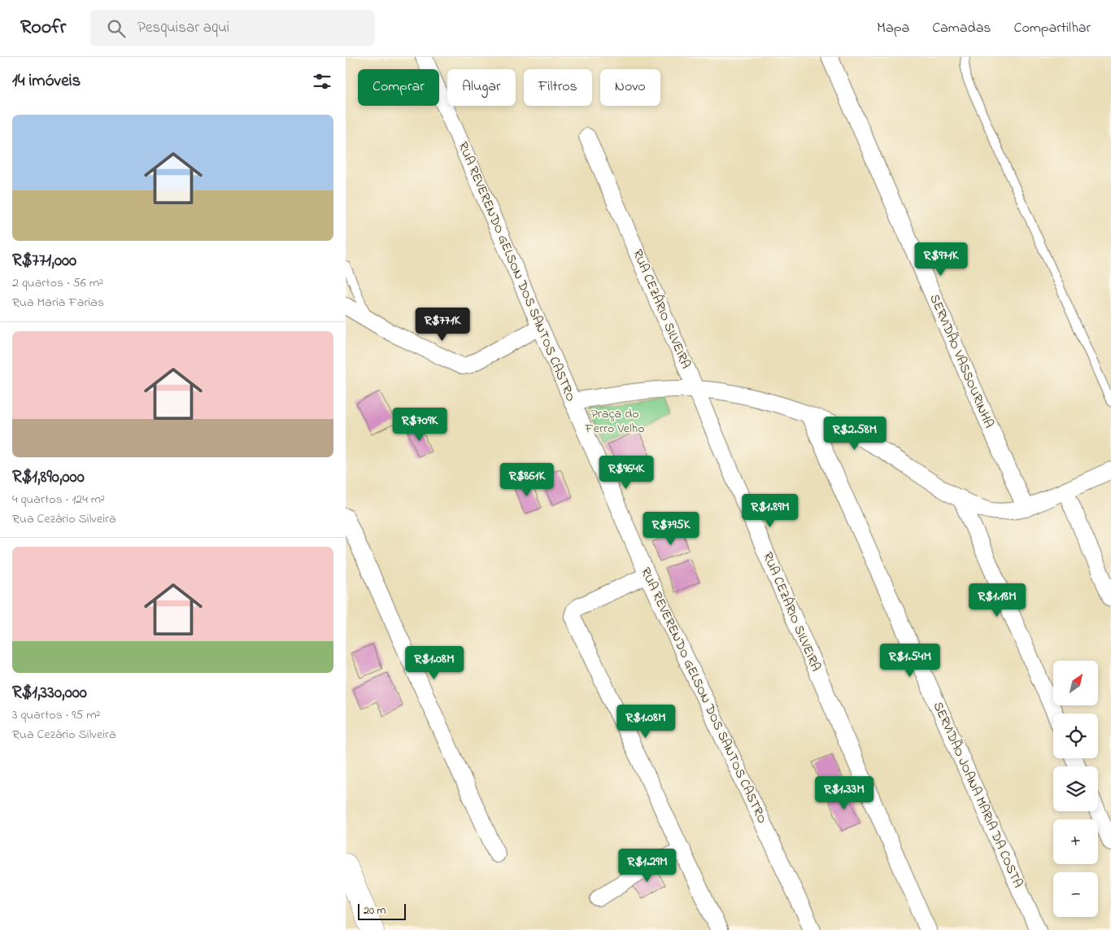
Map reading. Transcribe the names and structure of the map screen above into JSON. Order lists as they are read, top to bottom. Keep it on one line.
{"streets":{"street":["RUA REVERENDO GELSON DOS SANTOS CASTRO","RUA CEZÁRIO SILVEIRA","SERVIDÃO VASSOURINHA","SERVIDÃO JOANA MARIA DA COSTA"]},"parks":["Praça do Ferro Velho"],"scale_bar":"20 m","north":"top right","page":{"header":"Roofr","search":"Pesquisar aqui","nav":["Mapa","Camadas","Compartilhar"],"heading":"14 imóveis","chip":["Comprar","Alugar","Filtros","Novo"],"list":[{"name":"R$771,000","note":"2 quartos · 56 m² · Rua Maria Farias"},{"name":"R$1,890,000","note":"4 quartos · 124 m² · Rua Cezário Silveira"},{"name":"R$1,330,000","note":"3 quartos · 95 m² · Rua Cezário Silveira"}],"price":["R$971K","R$771K","R$709K","R$2.58M","R$964K","R$861K","R$1.89M","R$795K","R$1.18M","R$1.54M","R$1.08M","R$1.08M","R$1.33M","R$1.29M"],"map_buttons":["+","−"],"scale":"20 m"}}
